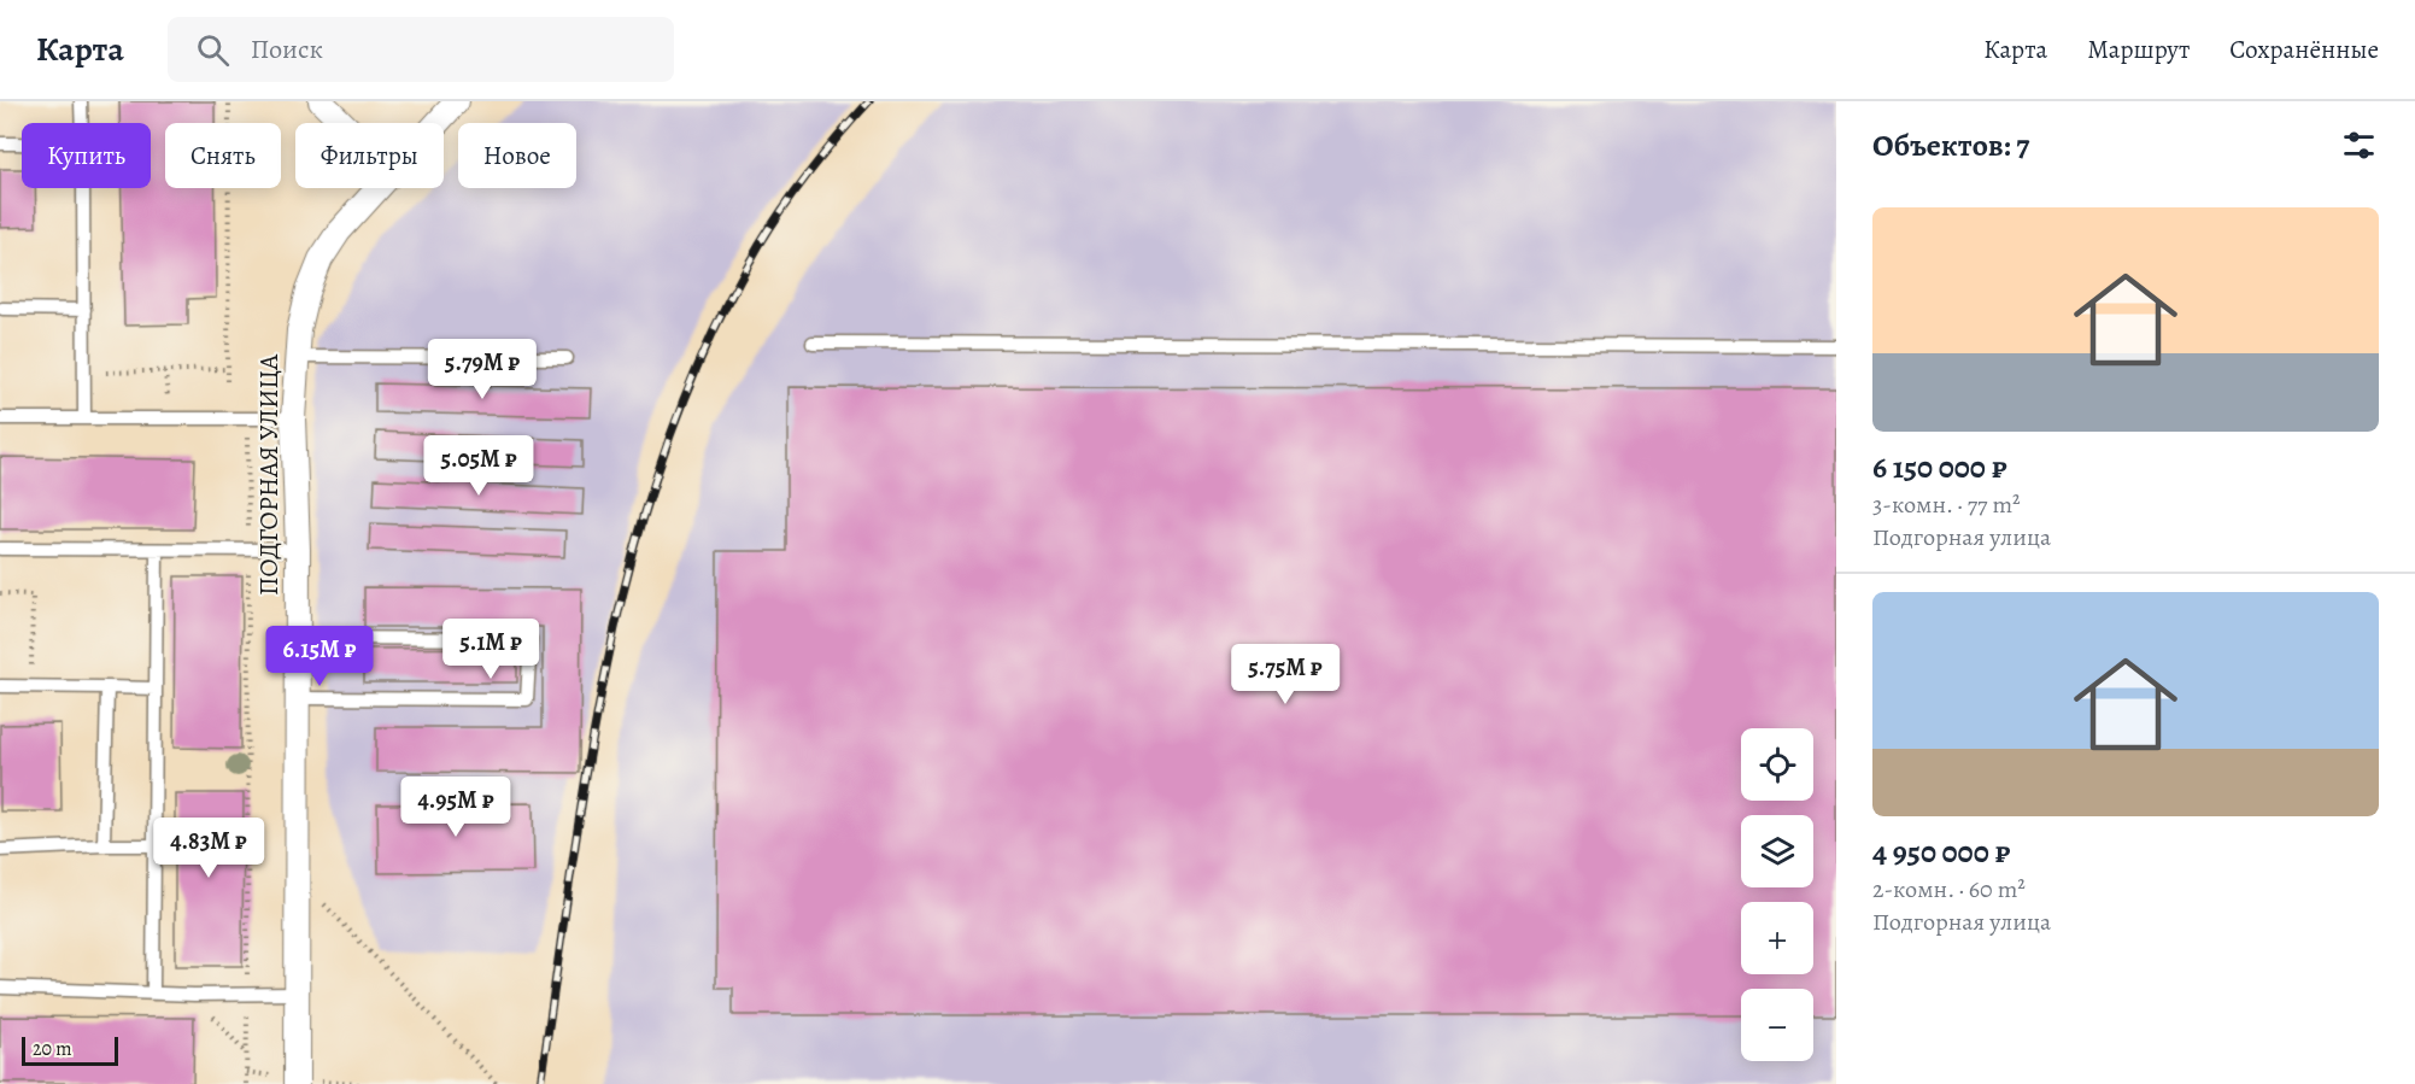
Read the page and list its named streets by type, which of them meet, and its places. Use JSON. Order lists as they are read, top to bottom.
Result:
{
  "streets": {
    "street": ["ПОДГОРНАЯ УЛИЦА"]
  },
  "scale_bar": "20 m",
  "page": {
    "header": "Карта",
    "search": "Поиск",
    "nav": ["Карта", "Маршрут", "Сохранённые"],
    "heading": "Объектов: 7",
    "chip": [
      "Купить",
      "Снять",
      "Фильтры",
      "Новое"
    ],
    "list": [
      {
        "name": "6 150 000 ₽",
        "note": "3-комн. · 77 m² · Подгорная улица"
      },
      {
        "name": "4 950 000 ₽",
        "note": "2-комн. · 60 m² · Подгорная улица"
      }
    ],
    "price": [
      "5.79M ₽",
      "5.05M ₽",
      "5.1M ₽",
      "6.15M ₽",
      "5.75M ₽",
      "4.95M ₽",
      "4.83M ₽"
    ],
    "map_buttons": ["+", "−"],
    "scale": "20 m"
  }
}
